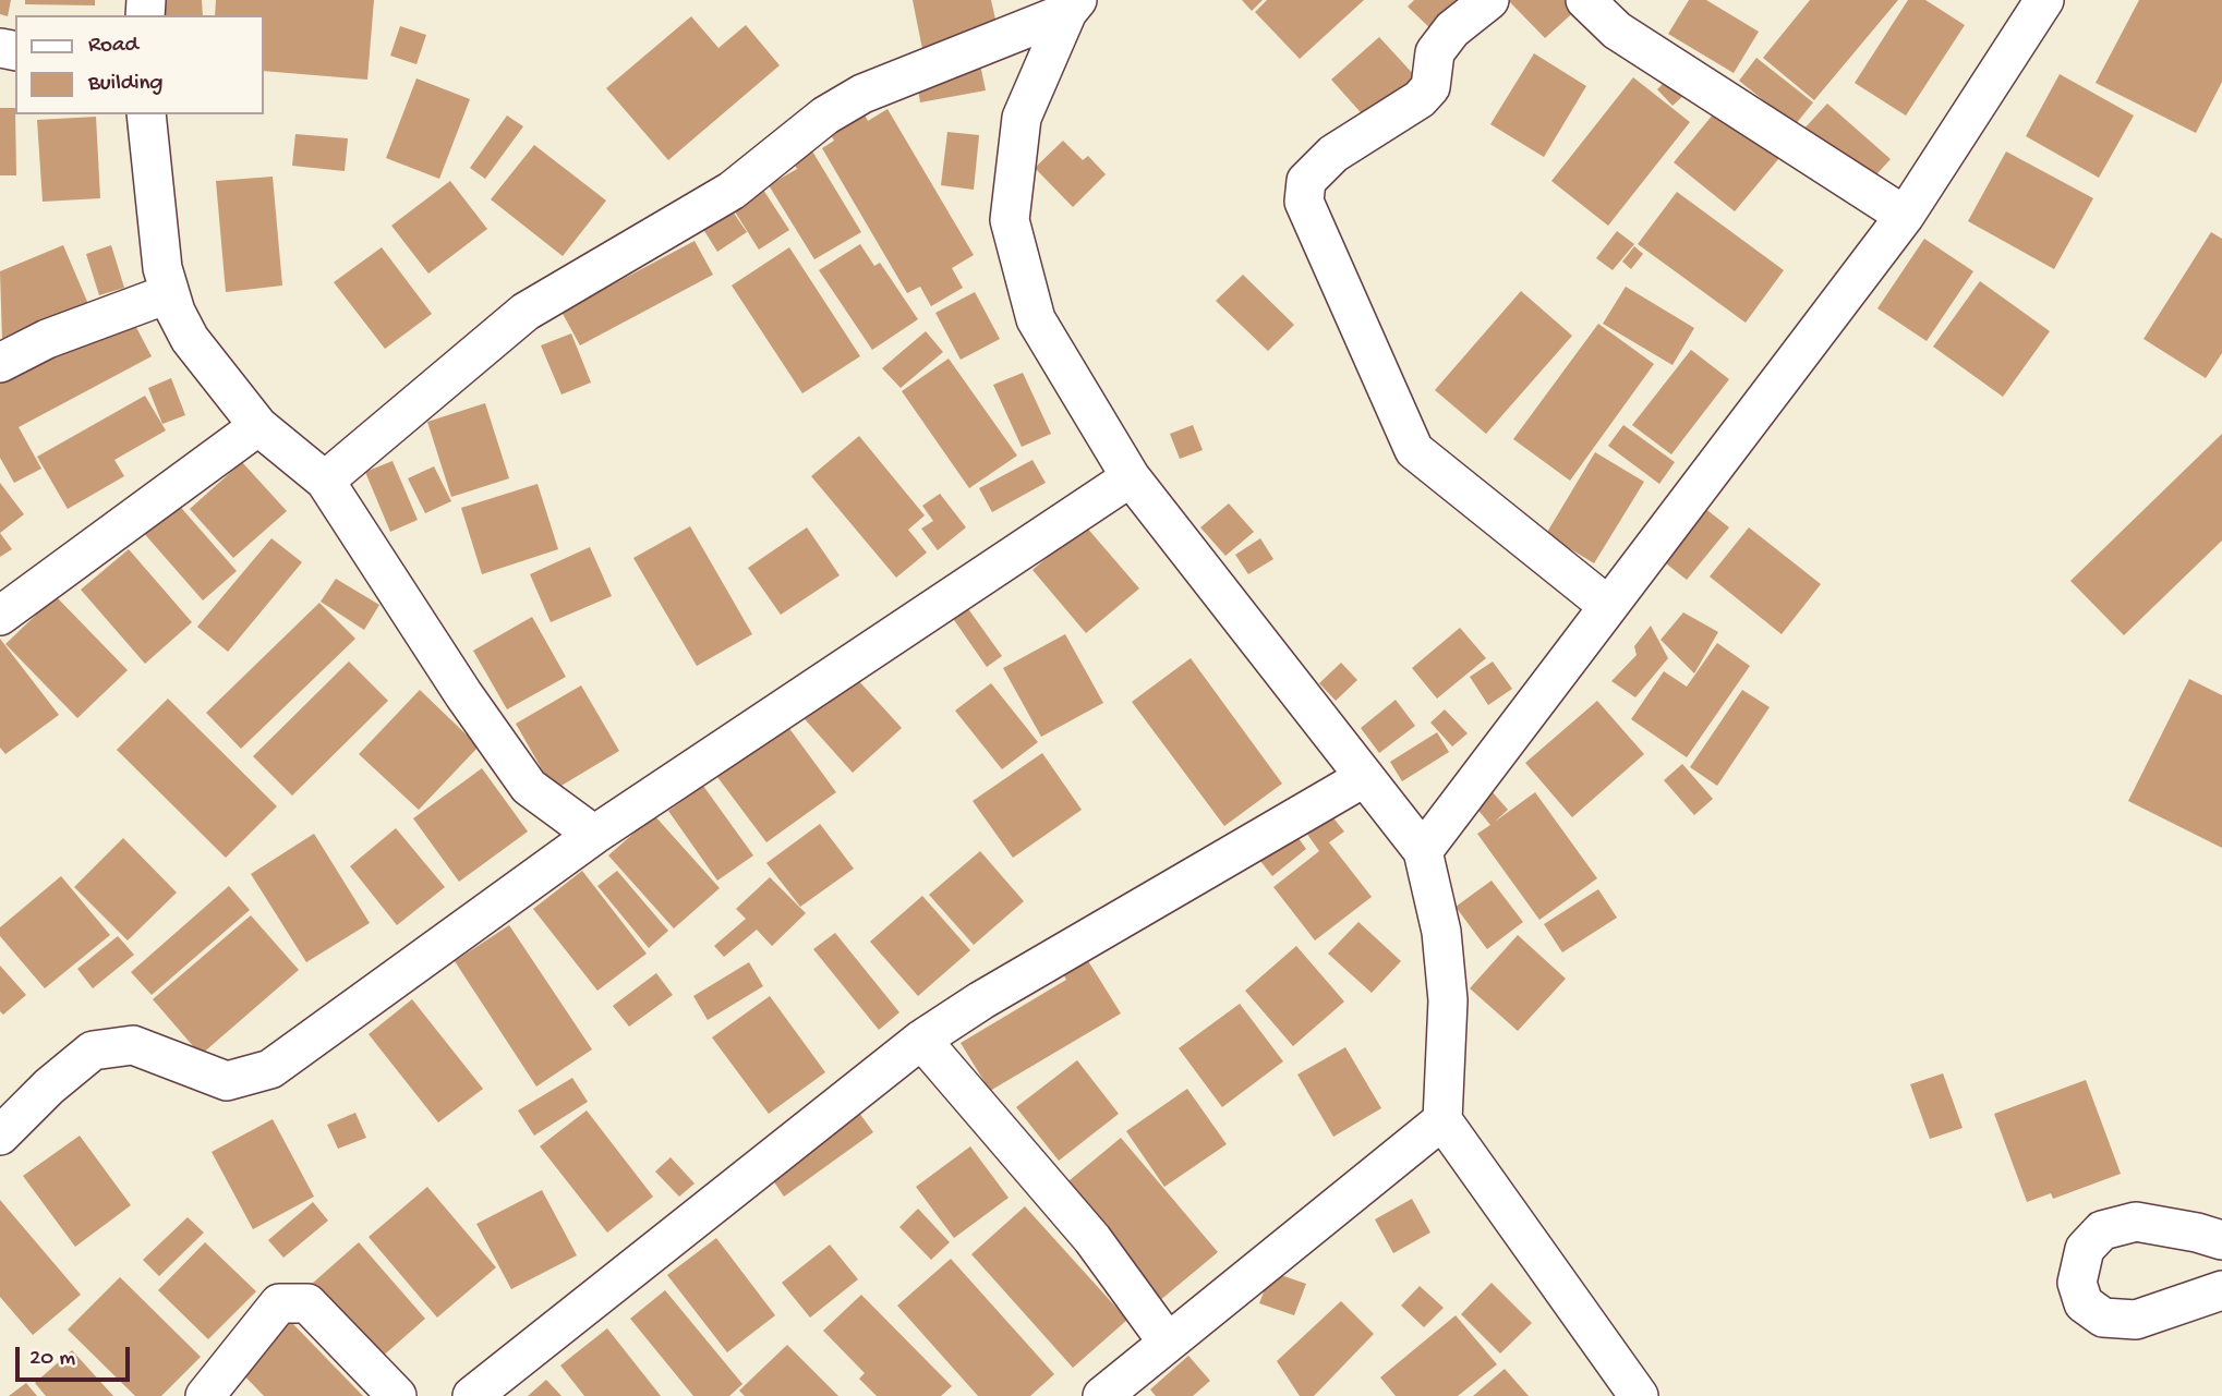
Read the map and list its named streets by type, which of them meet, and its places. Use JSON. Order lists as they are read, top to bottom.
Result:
{
  "legend": ["Road", "Building"],
  "scale_bar": "20 m"
}
